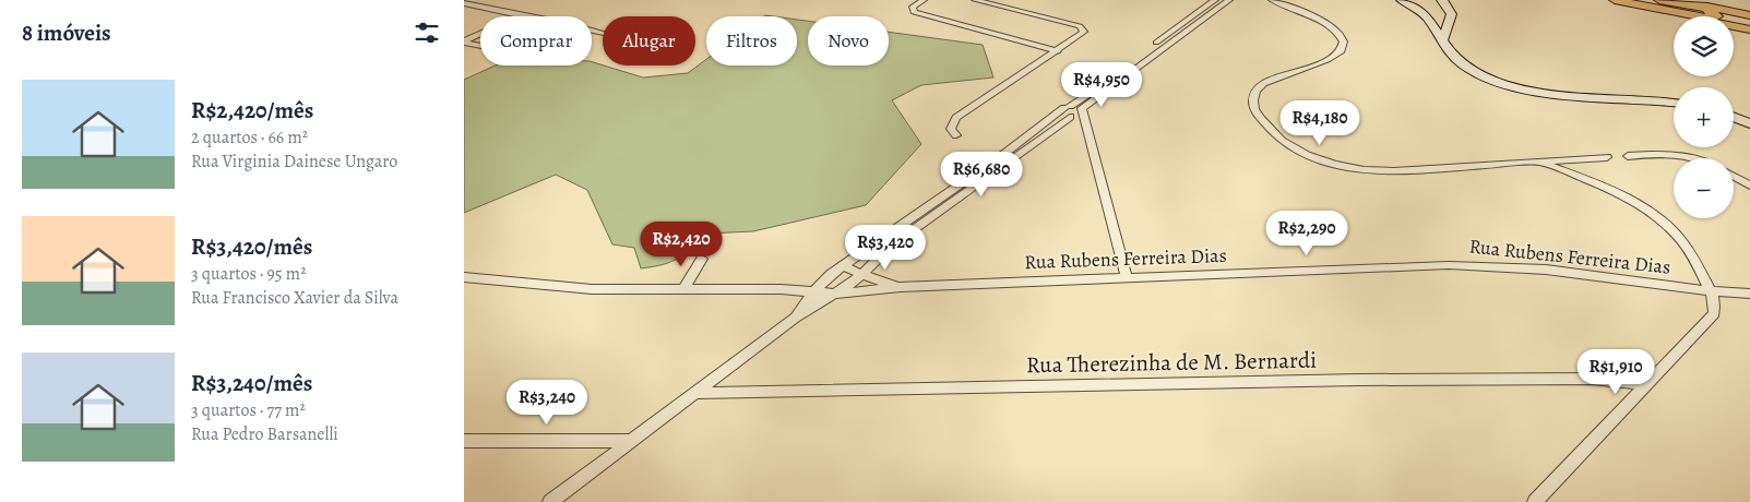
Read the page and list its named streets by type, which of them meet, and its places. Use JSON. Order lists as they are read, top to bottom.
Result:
{
  "streets": {
    "street": ["Rua Rubens Ferreira Dias", "Rua Therezinha de M. Bernardi"]
  },
  "page": {
    "heading": "8 imóveis",
    "map_buttons": ["+", "−"],
    "chip": [
      "Comprar",
      "Alugar",
      "Filtros",
      "Novo"
    ],
    "price": [
      "R$4,950",
      "R$4,180",
      "R$6,680",
      "R$2,290",
      "R$2,420",
      "R$3,420",
      "R$1,910",
      "R$3,240"
    ],
    "list": [
      {
        "name": "R$2,420/mês",
        "note": "2 quartos · 66 m² · Rua Virginia Dainese Ungaro"
      },
      {
        "name": "R$3,420/mês",
        "note": "3 quartos · 95 m² · Rua Francisco Xavier da Silva"
      },
      {
        "name": "R$3,240/mês",
        "note": "3 quartos · 77 m² · Rua Pedro Barsanelli"
      }
    ]
  }
}
